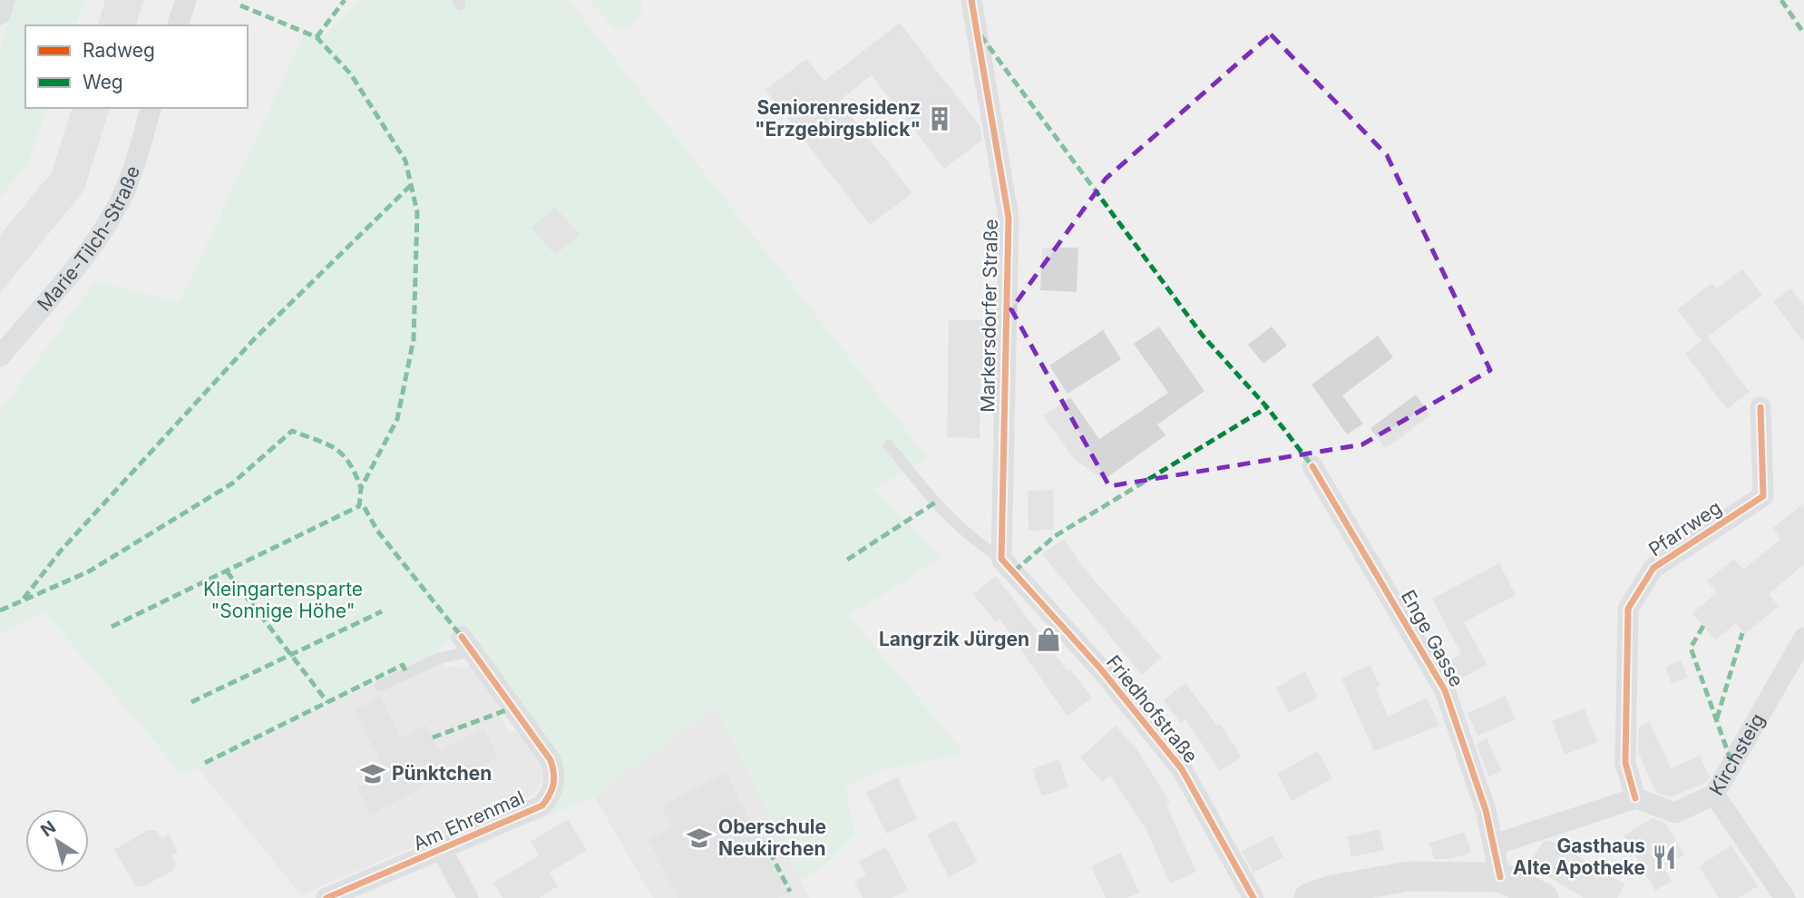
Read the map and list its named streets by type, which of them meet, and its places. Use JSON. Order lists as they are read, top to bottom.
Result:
{
  "streets": {
    "street": [
      "Marie-Tilch-Straße",
      "Markersdorfer Straße",
      "Pfarrweg",
      "Enge Gasse",
      "Friedhofstraße",
      "Kirchsteig",
      "Am Ehrenmal"
    ]
  },
  "crossings": [
    ["Markersdorfer Straße", "Friedhofstraße"]
  ],
  "parks": ["Kleingartensparte \"Sonnige Höhe\""],
  "places": {
    "building": ["Seniorenresidenz \"Erzgebirgsblick\""],
    "shop": ["Langrzik Jürgen"],
    "school or university": ["Pünktchen", "Oberschule Neukirchen"],
    "restaurant": ["Gasthaus Alte Apotheke"]
  },
  "legend": ["Radweg", "Weg"],
  "north": "top left"
}
